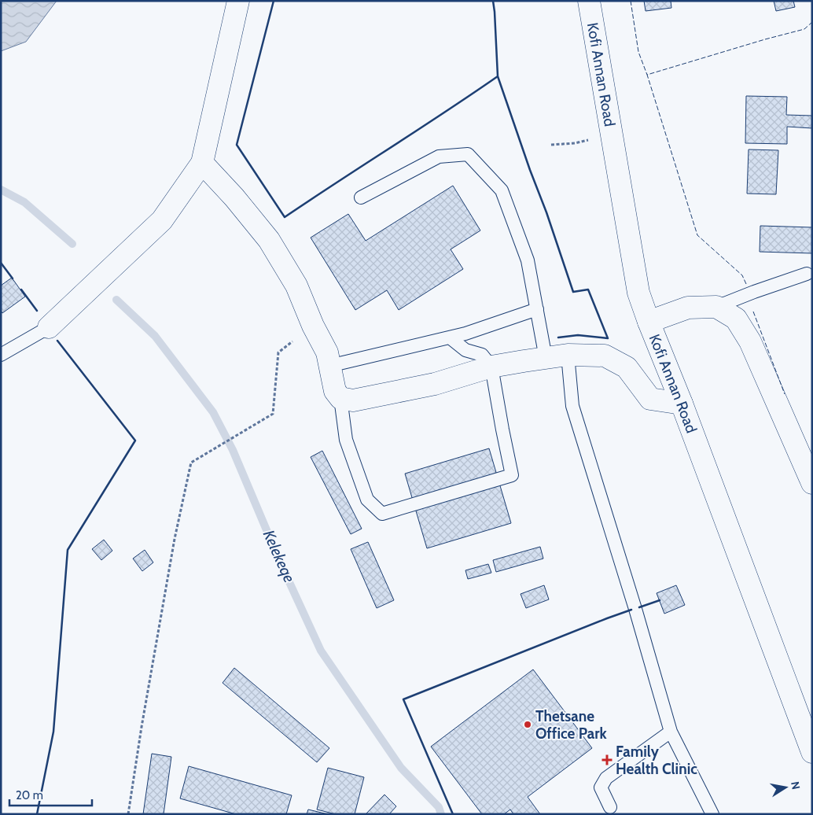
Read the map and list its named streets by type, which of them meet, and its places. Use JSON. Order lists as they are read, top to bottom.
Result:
{
  "streets": {
    "street": ["Kofi Annan Road"]
  },
  "water": ["Kelekeqe"],
  "places": {
    "other": ["Thetsane Office Park"],
    "health": ["Family Health Clinic"]
  },
  "scale_bar": "20 m",
  "north": "right"
}
